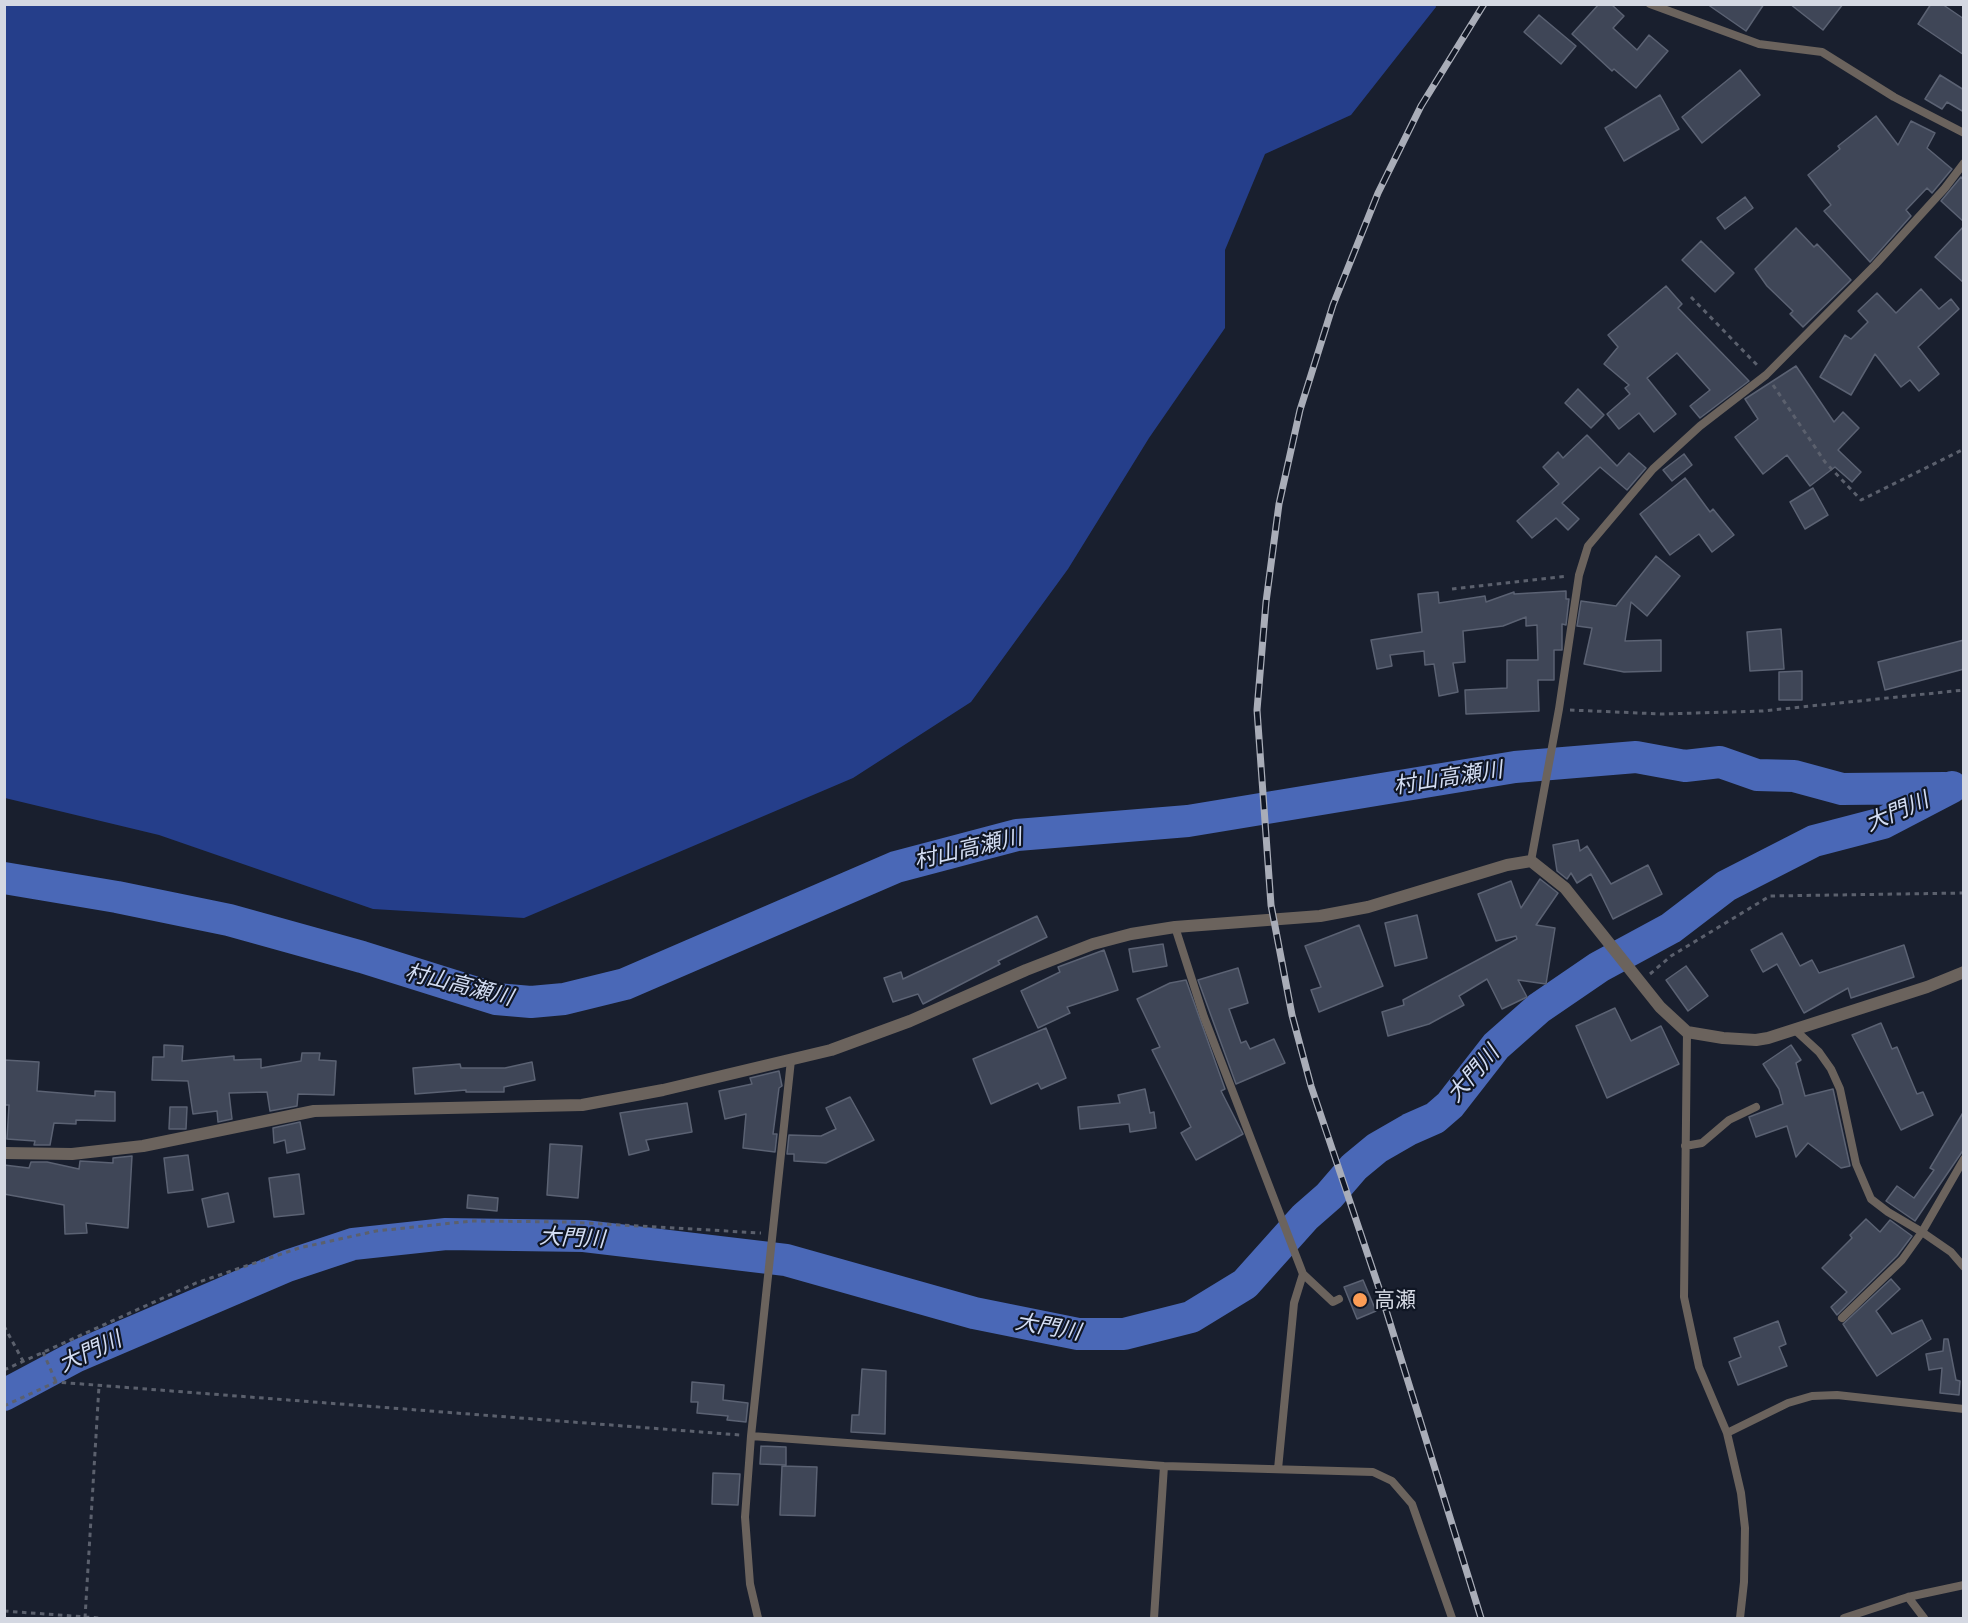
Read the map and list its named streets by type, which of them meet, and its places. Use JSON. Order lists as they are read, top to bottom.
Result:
{
  "water": ["村山高瀬川", "大門川"],
  "places": ["高瀬"]
}
